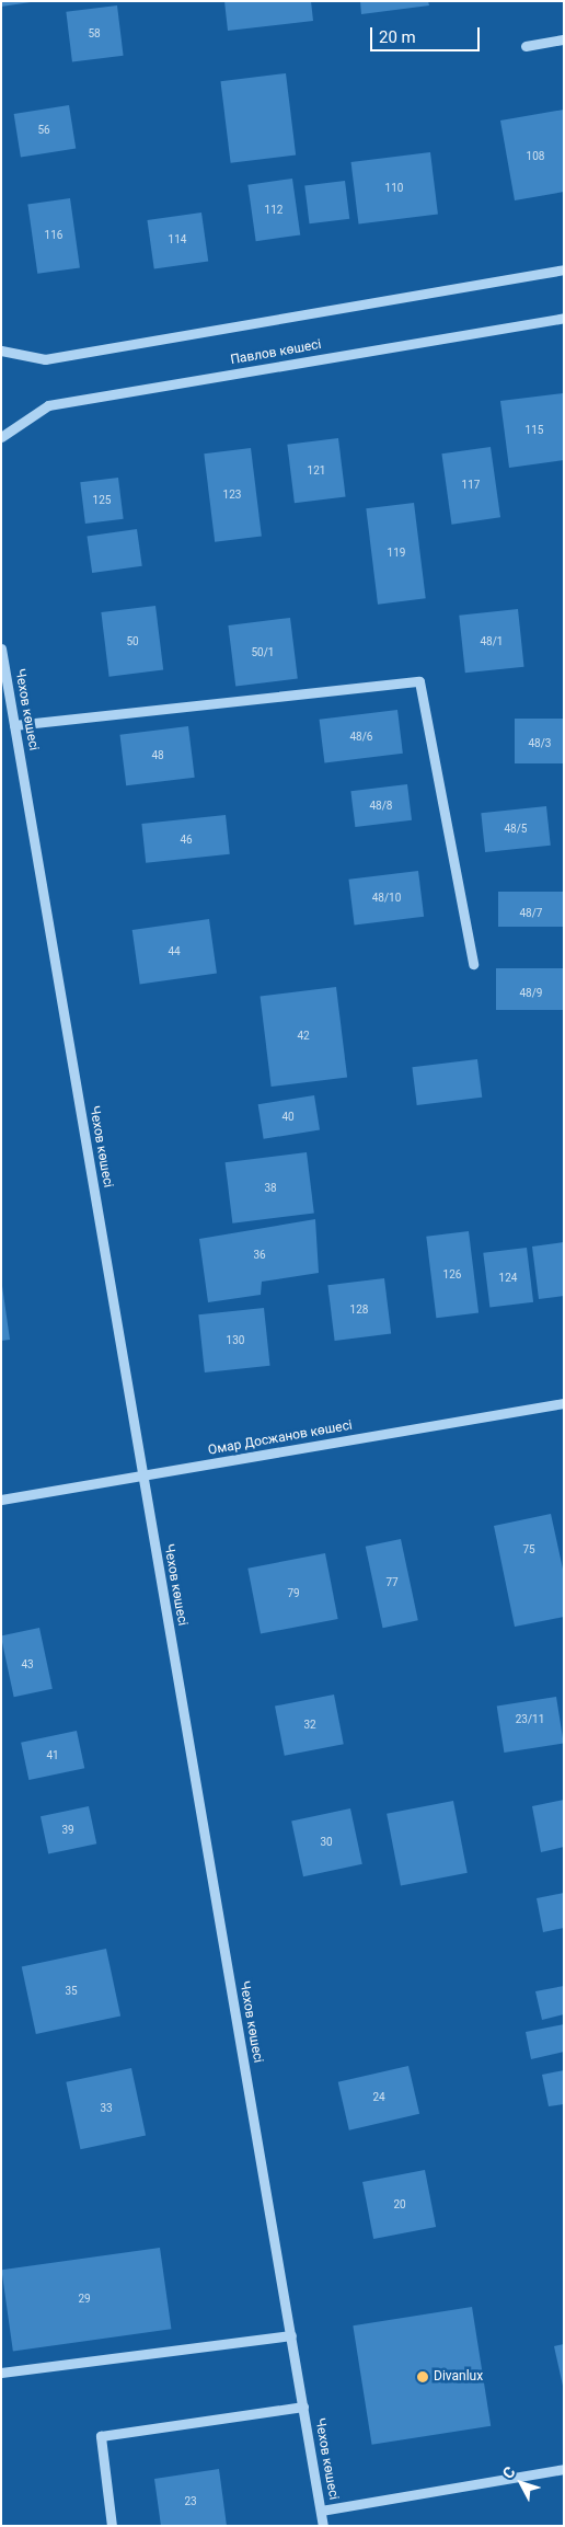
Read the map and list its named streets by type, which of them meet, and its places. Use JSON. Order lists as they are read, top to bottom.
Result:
{
  "streets": {
    "street": ["Павлов көшесі", "Чехов көшесі", "Омар Досжанов көшесі"]
  },
  "crossings": [
    ["Чехов көшесі", "Омар Досжанов көшесі"]
  ],
  "places": ["Divanlux"],
  "house_numbers": [
    "58",
    "56",
    "108",
    "110",
    "112",
    "116",
    "114",
    "115",
    "121",
    "117",
    "123",
    "125",
    "119",
    "50",
    "48/1",
    "50/1",
    "48/6",
    "48/3",
    "48",
    "48/8",
    "48/5",
    "46",
    "48/10",
    "48/7",
    "44",
    "48/9",
    "42",
    "40",
    "38",
    "36",
    "126",
    "124",
    "128",
    "130",
    "75",
    "77",
    "79",
    "43",
    "23/11",
    "32",
    "41",
    "39",
    "30",
    "35",
    "24",
    "33",
    "20",
    "29",
    "23"
  ],
  "scale_bar": "20 m",
  "north": "top left"
}
